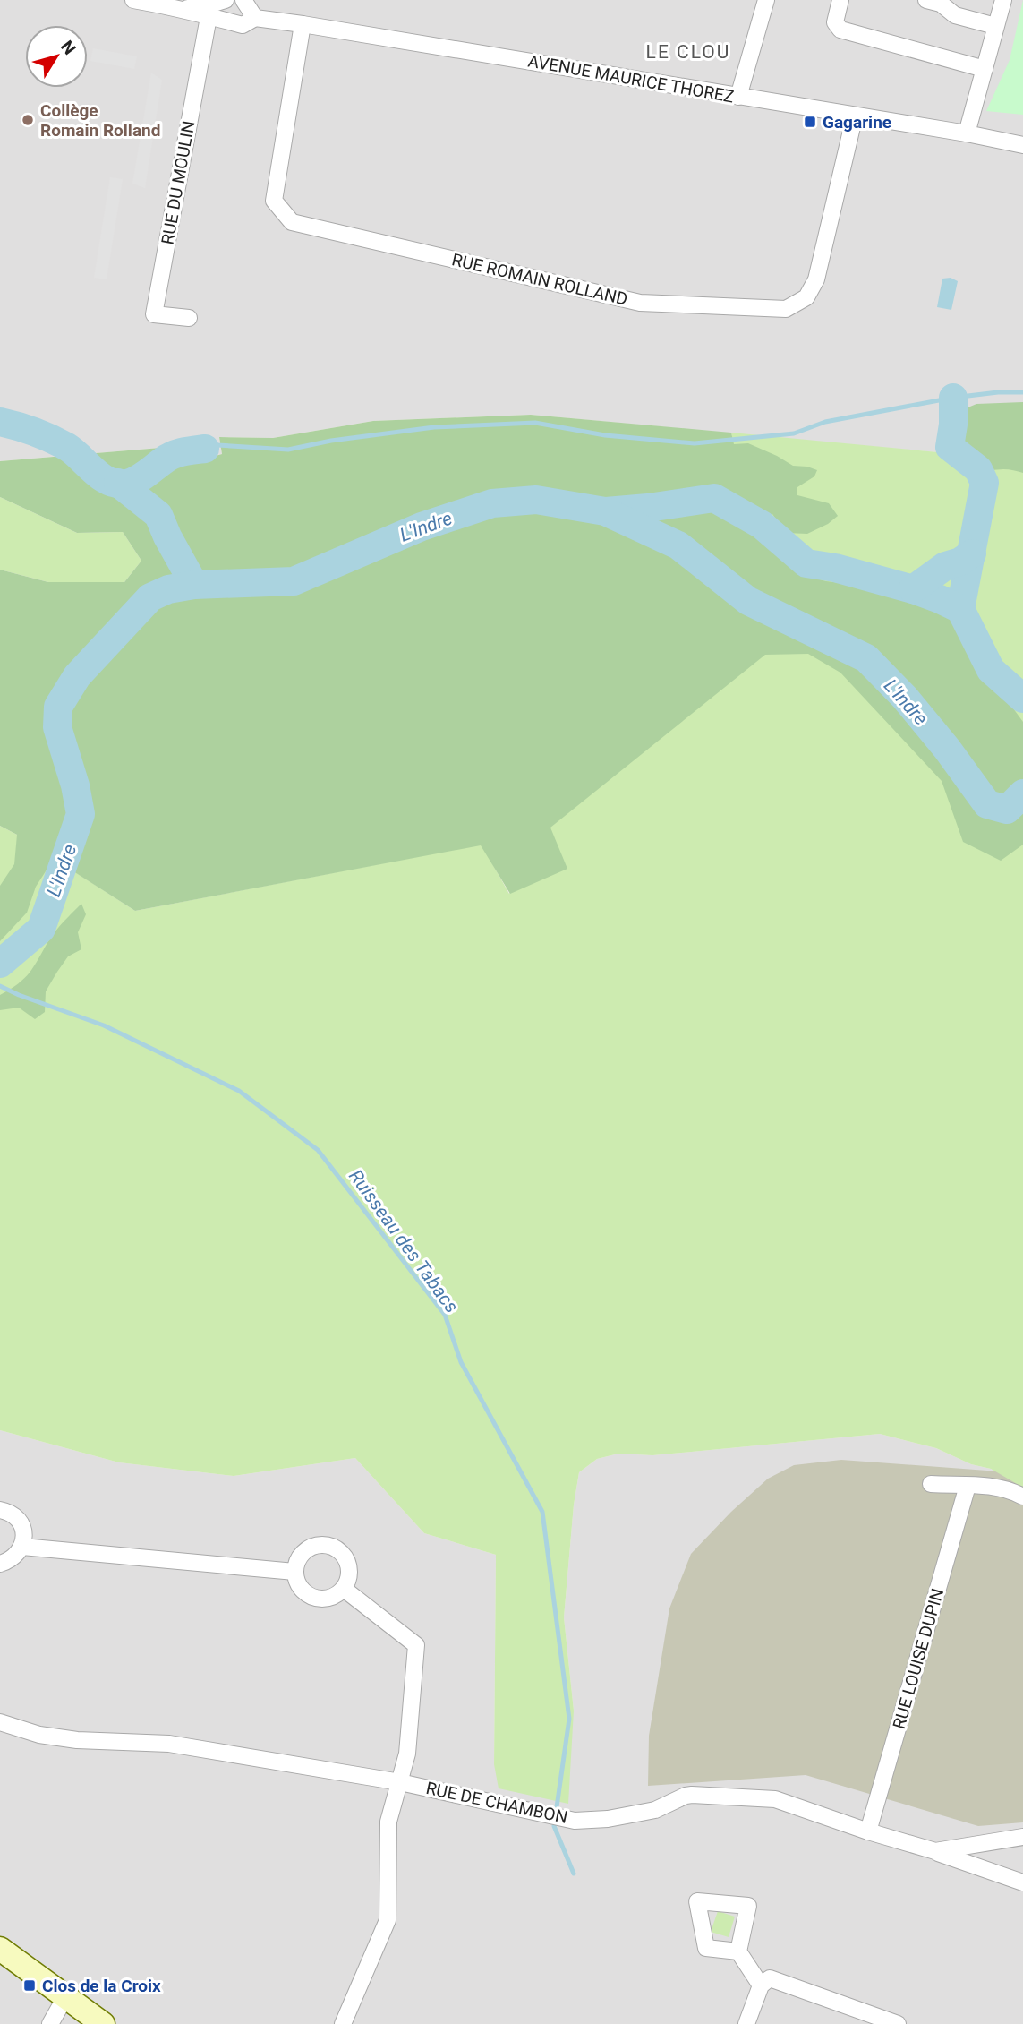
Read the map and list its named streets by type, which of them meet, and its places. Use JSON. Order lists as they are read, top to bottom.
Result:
{
  "streets": {
    "street": [
      "AVENUE MAURICE THOREZ",
      "RUE DU MOULIN",
      "RUE ROMAIN ROLLAND",
      "RUE LOUISE DUPIN",
      "RUE DE CHAMBON"
    ]
  },
  "crossings": [
    ["AVENUE MAURICE THOREZ", "RUE DU MOULIN"],
    ["AVENUE MAURICE THOREZ", "RUE ROMAIN ROLLAND"],
    ["RUE LOUISE DUPIN", "RUE DE CHAMBON"]
  ],
  "districts": ["LE CLOU"],
  "water": ["L'Indre", "Ruisseau des Tabacs"],
  "places": {
    "other": ["Collège Romain Rolland"],
    "transit": ["Gagarine", "Clos de la Croix"]
  },
  "north": "top right"
}
